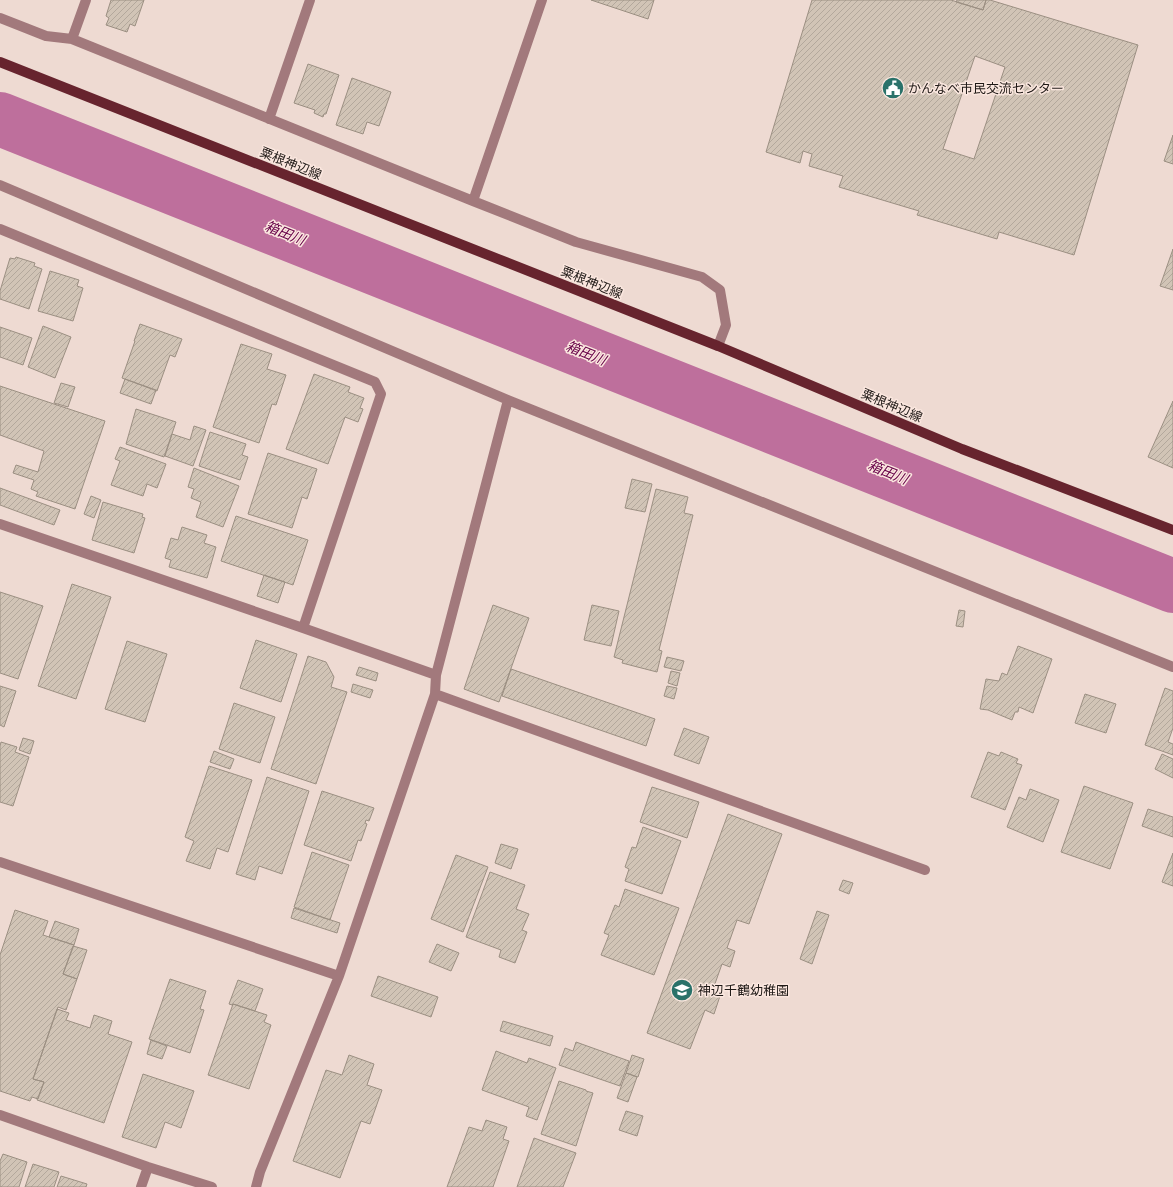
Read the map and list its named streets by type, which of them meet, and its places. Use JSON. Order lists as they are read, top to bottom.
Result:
{
  "streets": {
    "main road": ["粟根神辺線"]
  },
  "water": ["箱田川"],
  "places": {
    "public building": ["かんなべ市民交流センター"],
    "school or university": ["神辺千鶴幼稚園"]
  }
}
